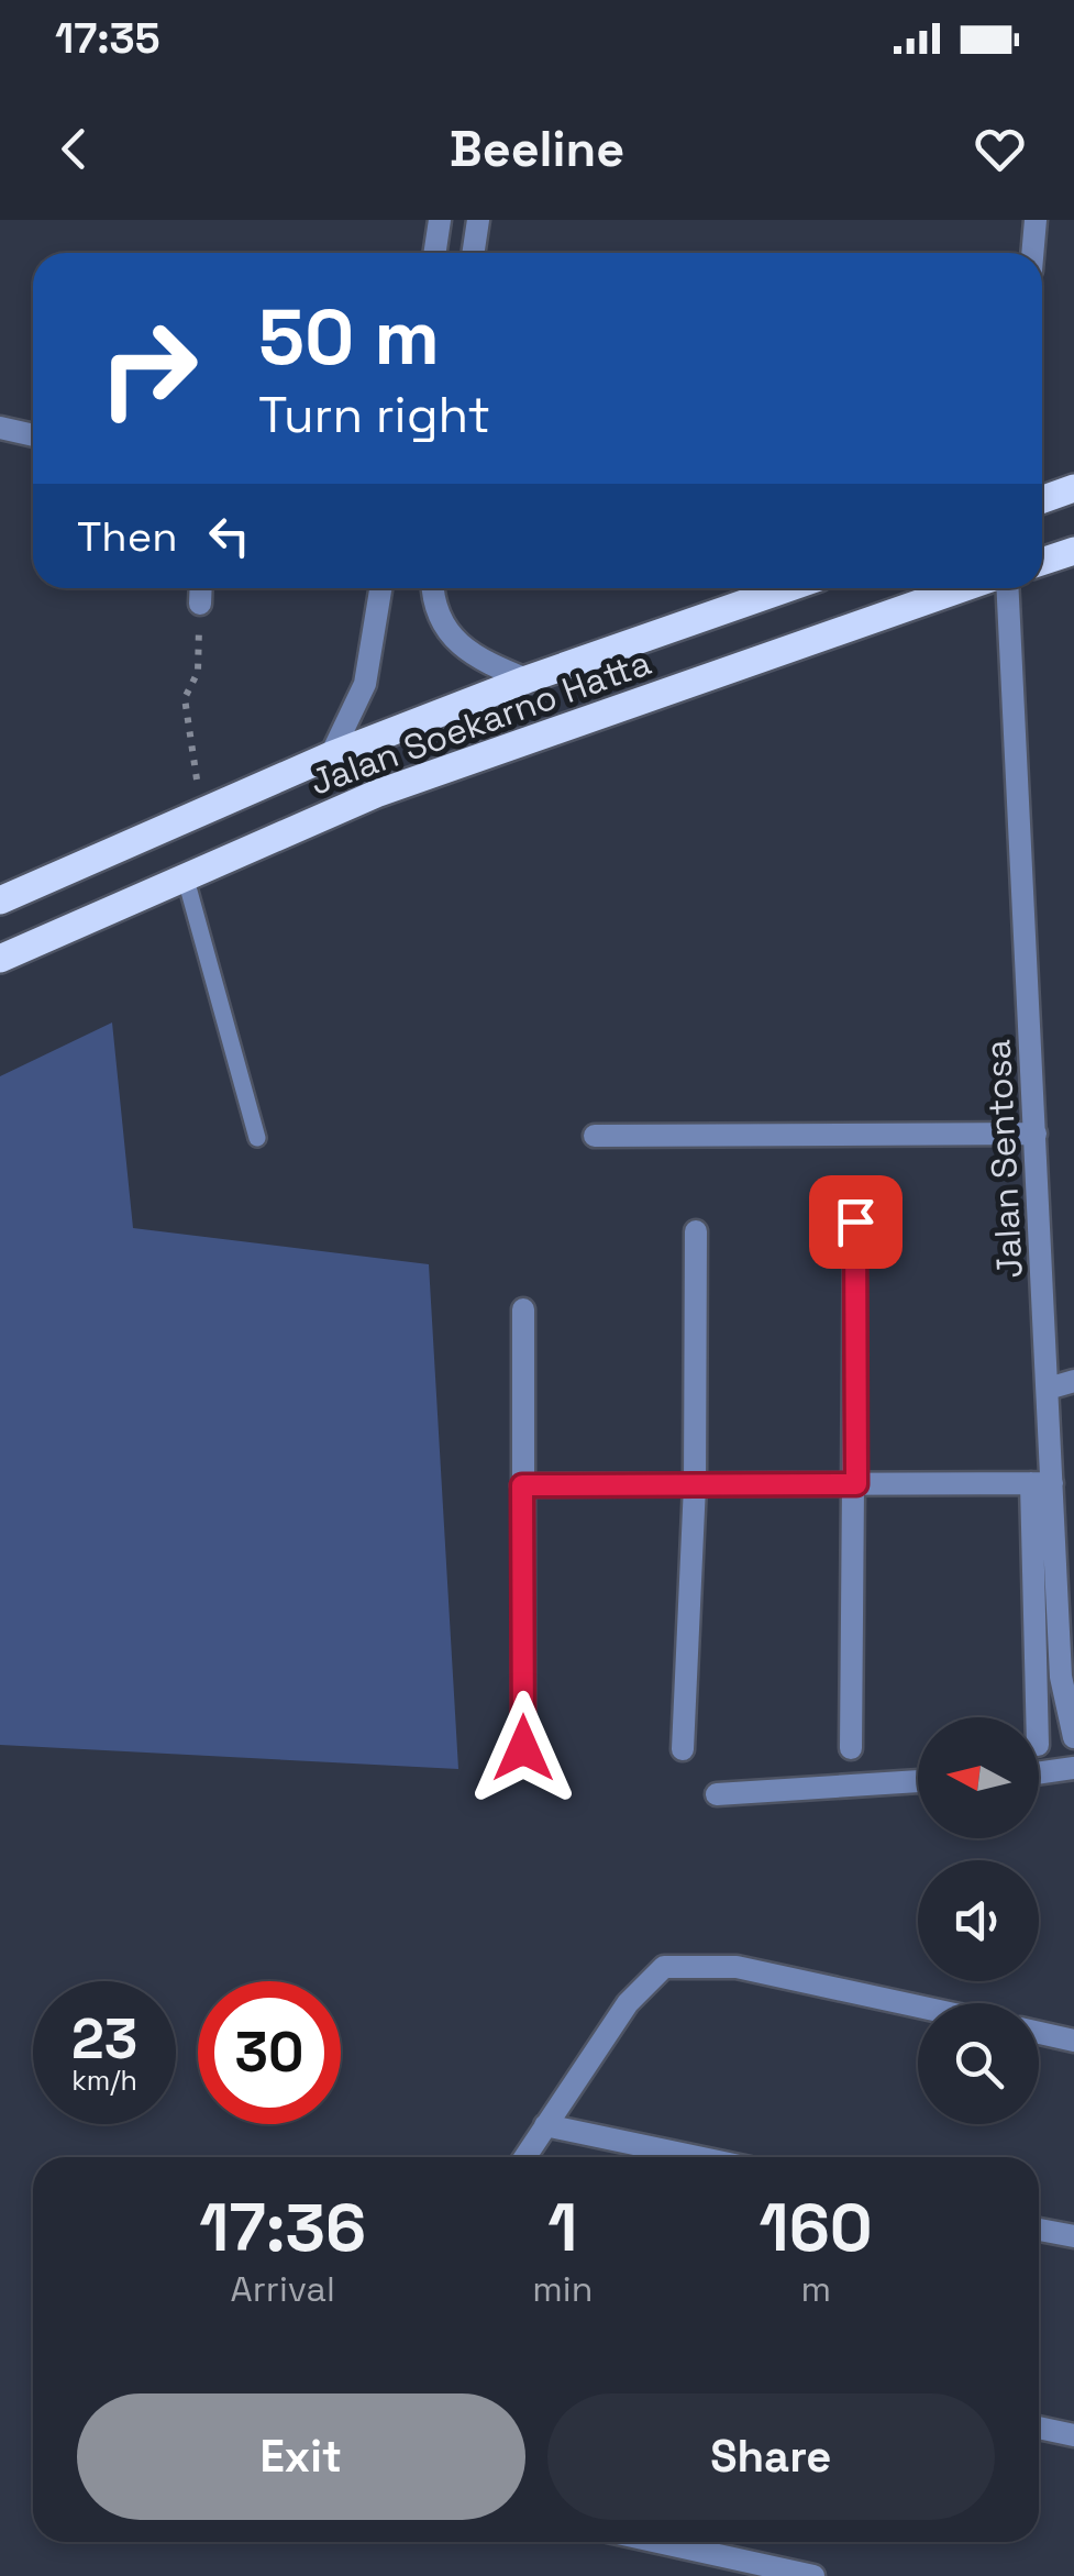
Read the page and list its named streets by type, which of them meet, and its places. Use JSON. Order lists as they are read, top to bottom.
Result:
{
  "streets": {
    "main road": ["Jalan Soekarno Hatta"],
    "street": ["Jalan Sentosa"]
  },
  "north": "left",
  "page": {
    "status": "17:35",
    "header": "Beeline",
    "turn": ["50 m", "Turn right"],
    "then": "Then",
    "speed": "23 km/h",
    "limit": "30",
    "eta": [
      "17:36",
      "Arrival",
      "1",
      "min",
      "160",
      "m"
    ],
    "buttons": ["Exit", "Share"]
  }
}
